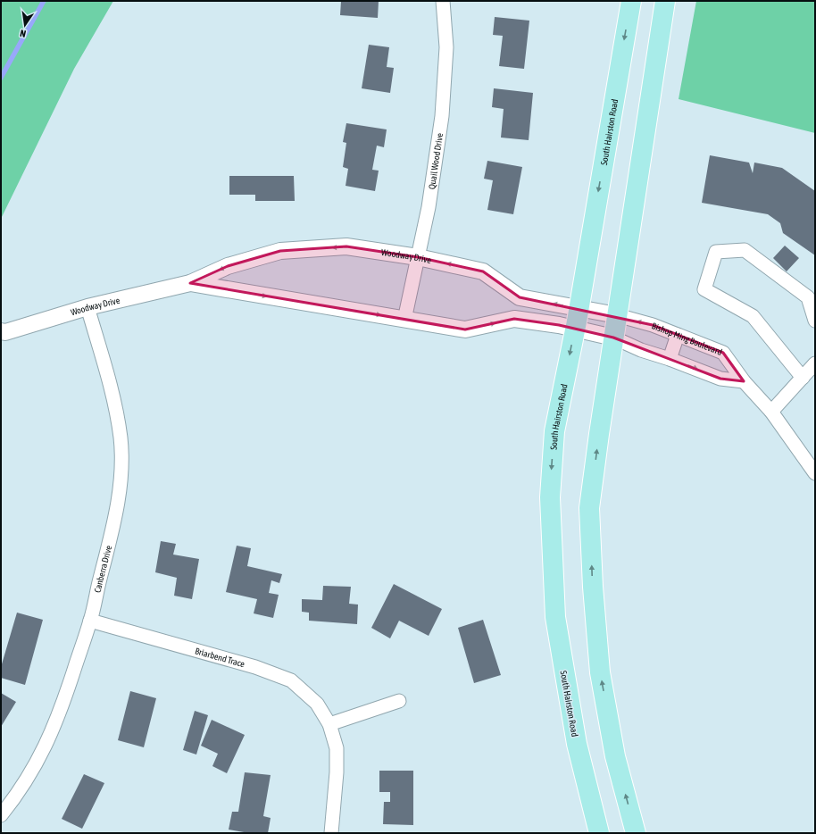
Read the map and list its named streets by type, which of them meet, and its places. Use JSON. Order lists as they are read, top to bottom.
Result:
{
  "streets": {
    "main road": ["South Hairston Road"],
    "street": [
      "Quail Wood Drive",
      "Woodway Drive",
      "Bishop Ming Boulevard",
      "Canberra Drive",
      "Briarbend Trace"
    ]
  },
  "crossings": [
    ["South Hairston Road", "Woodway Drive"],
    ["Quail Wood Drive", "Woodway Drive"],
    ["Woodway Drive", "Bishop Ming Boulevard"],
    ["Woodway Drive", "Canberra Drive"],
    ["Canberra Drive", "Briarbend Trace"]
  ],
  "north": "bottom"
}
